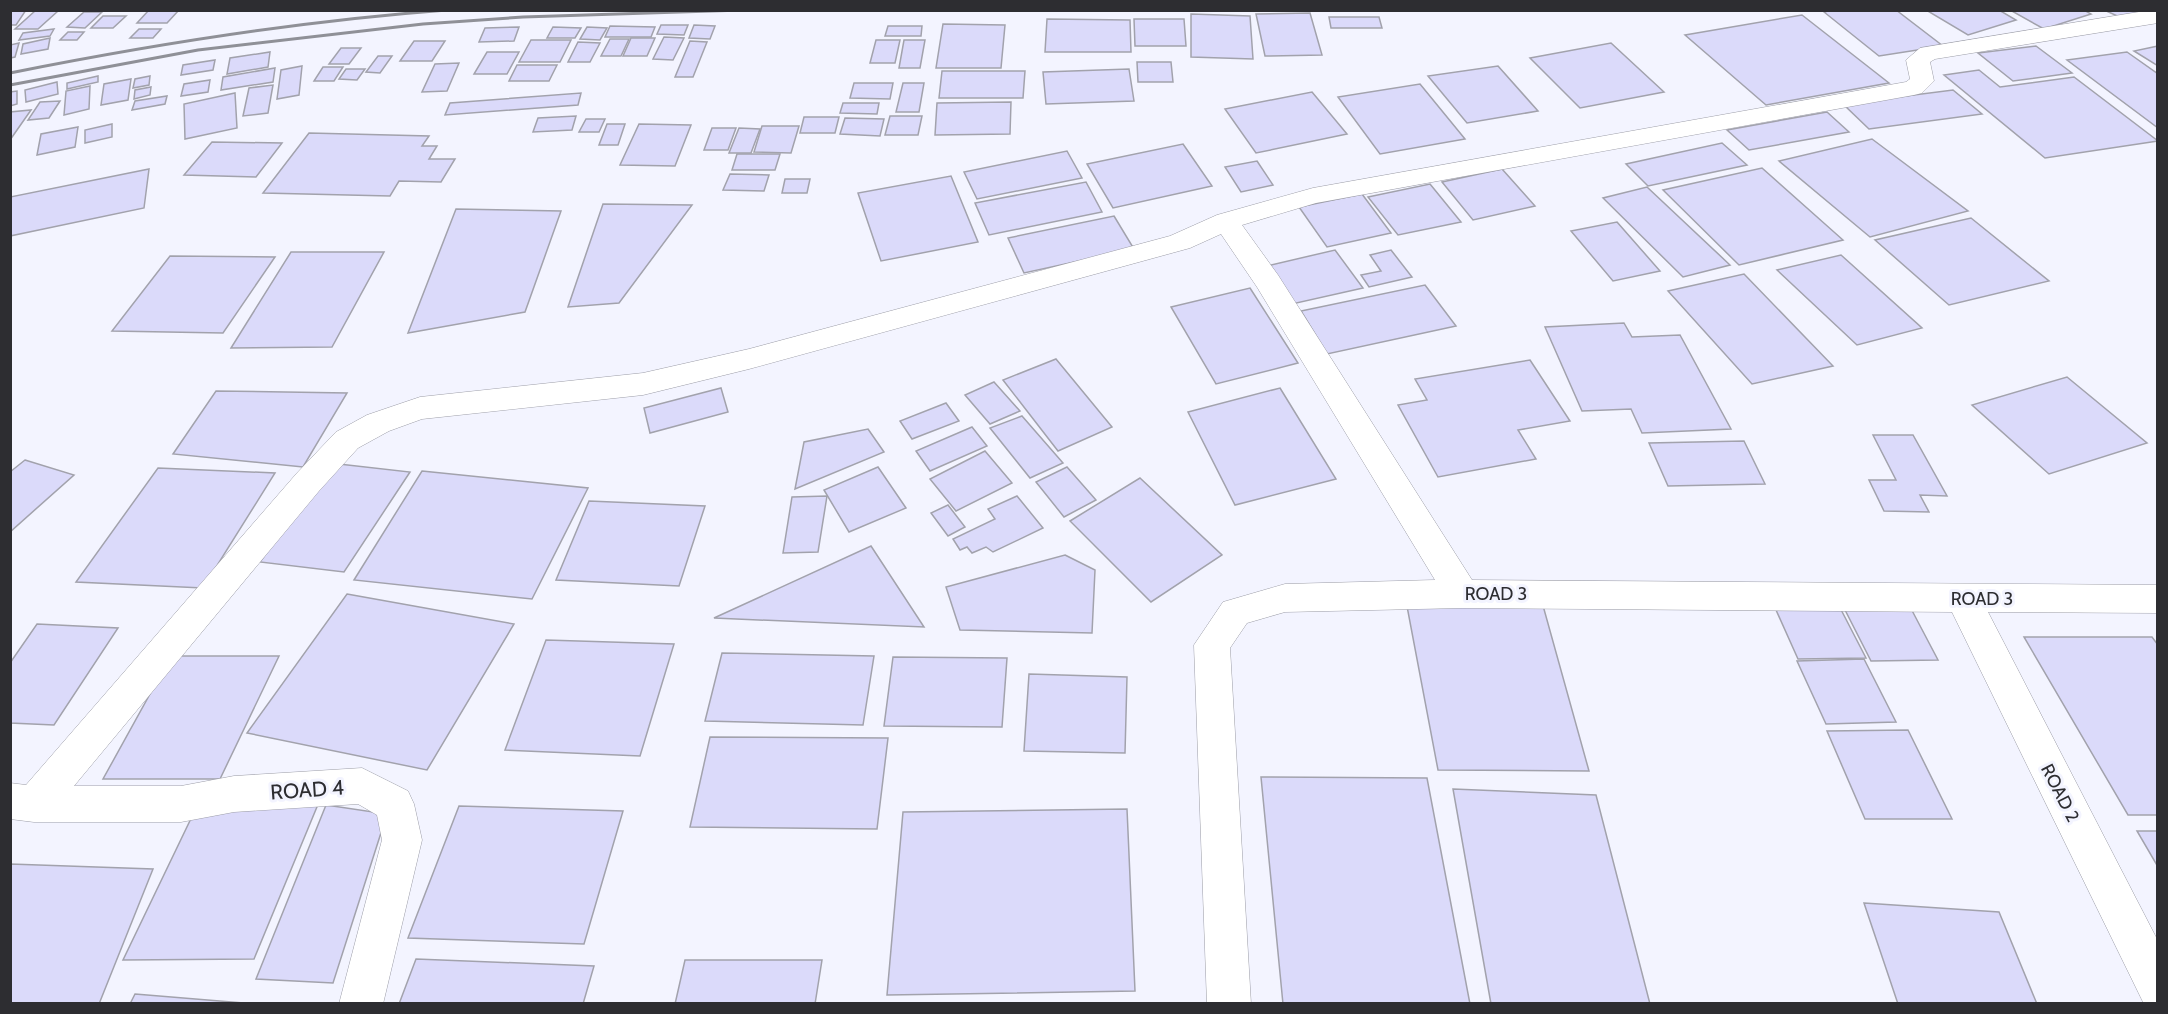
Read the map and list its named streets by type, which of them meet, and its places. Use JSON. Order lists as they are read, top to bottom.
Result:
{
  "streets": {
    "street": ["ROAD 3", "ROAD 4", "ROAD 2"]
  },
  "crossings": [
    ["ROAD 3", "ROAD 2"]
  ]
}
